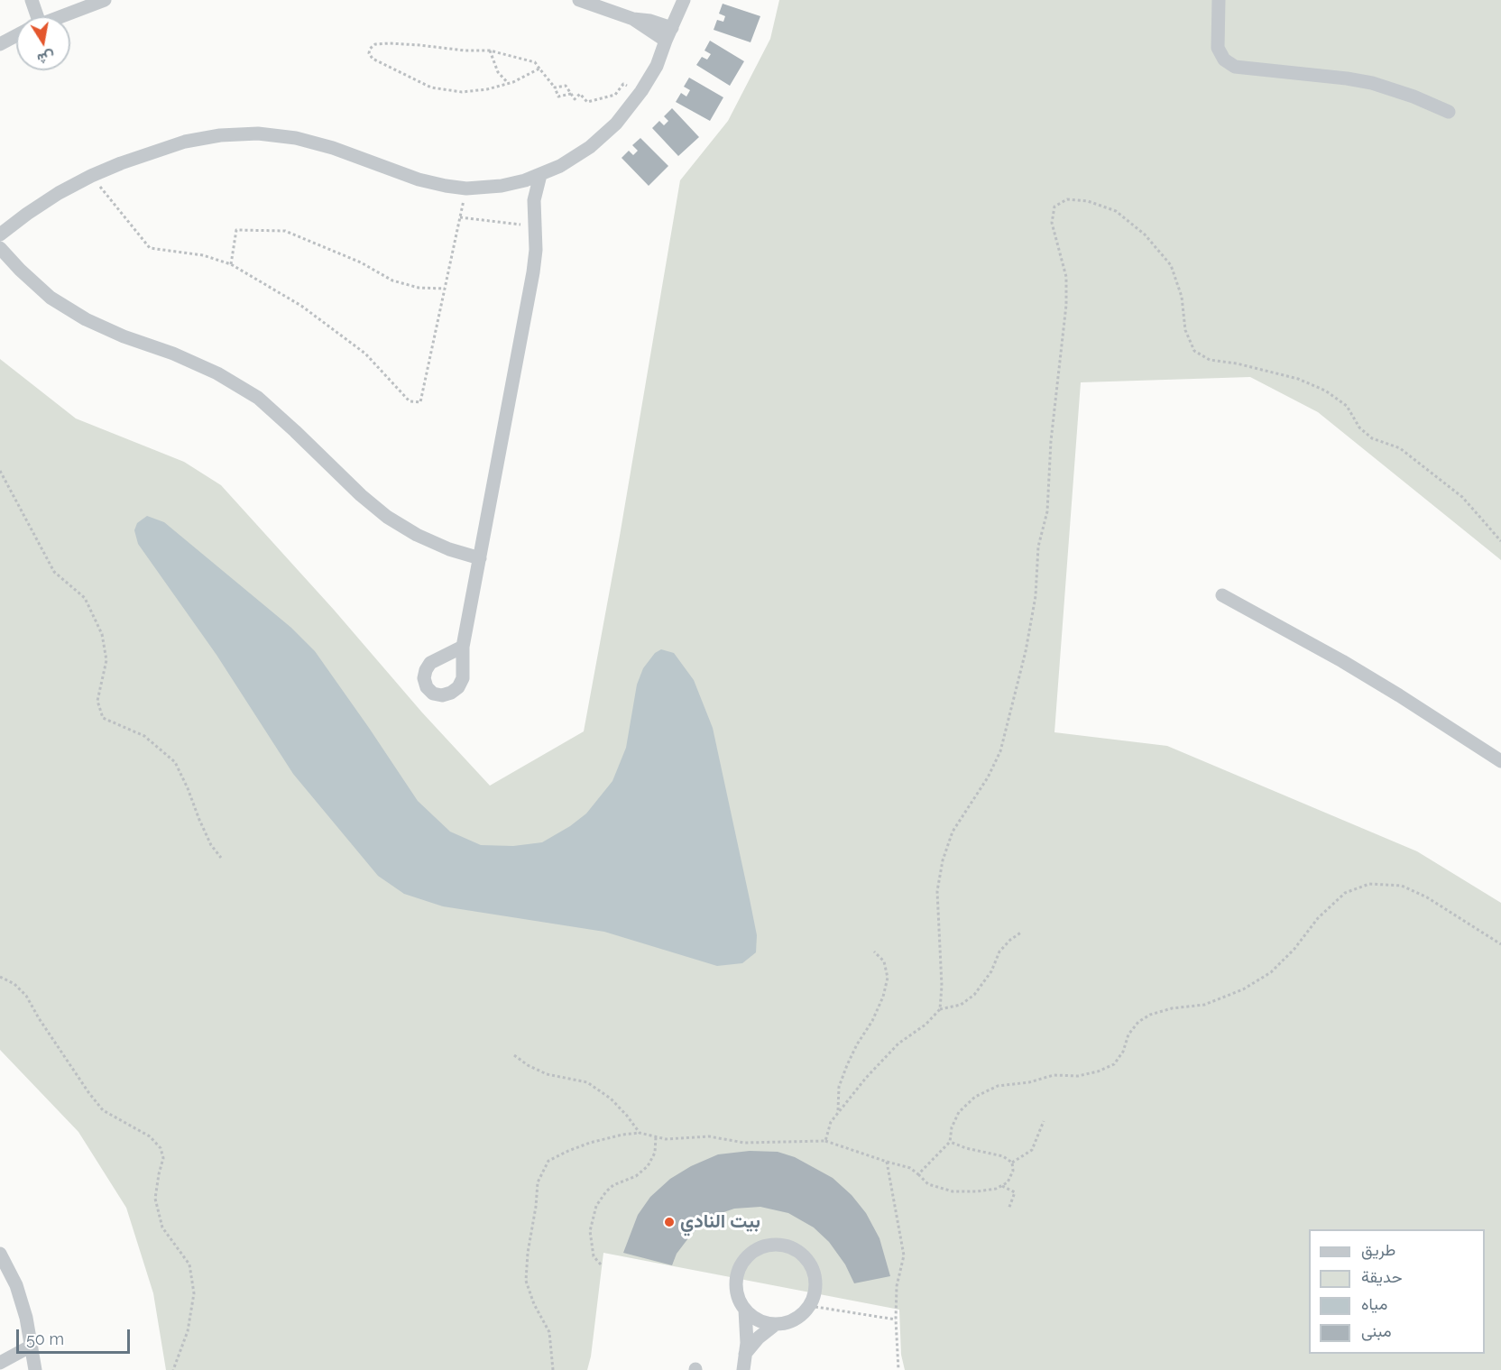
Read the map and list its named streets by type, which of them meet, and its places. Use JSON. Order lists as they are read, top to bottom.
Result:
{
  "places": ["بيت النادي"],
  "legend": [
    "طريق",
    "حديقة",
    "مياه",
    "مبنى"
  ],
  "scale_bar": "50 m",
  "north": "bottom"
}
